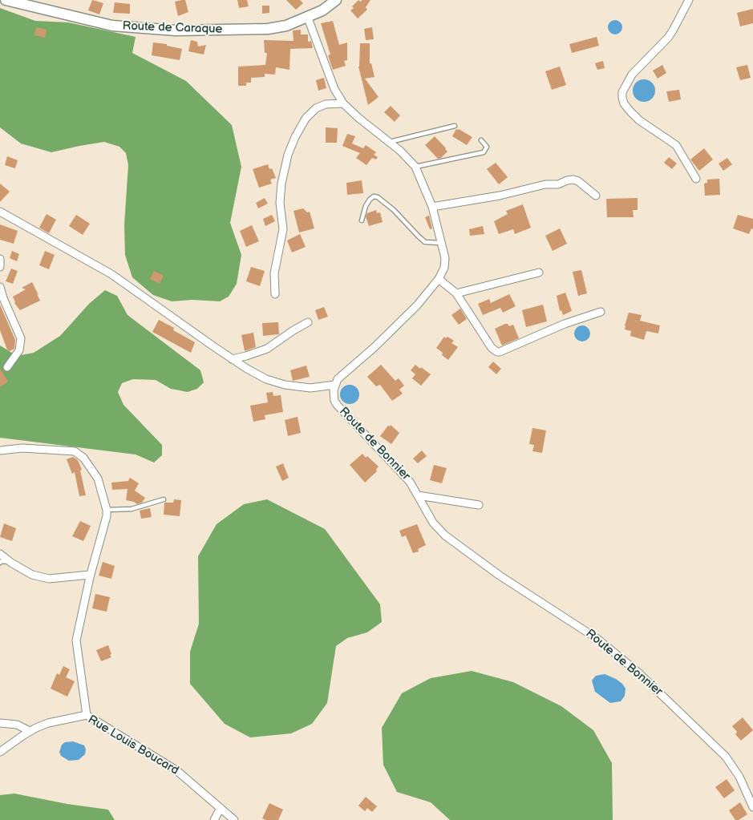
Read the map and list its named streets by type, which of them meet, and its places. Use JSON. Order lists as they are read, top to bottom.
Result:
{
  "streets": {
    "street": ["Route de Caraque", "Route de Bonnier", "Rue Louis Boucard"]
  }
}
